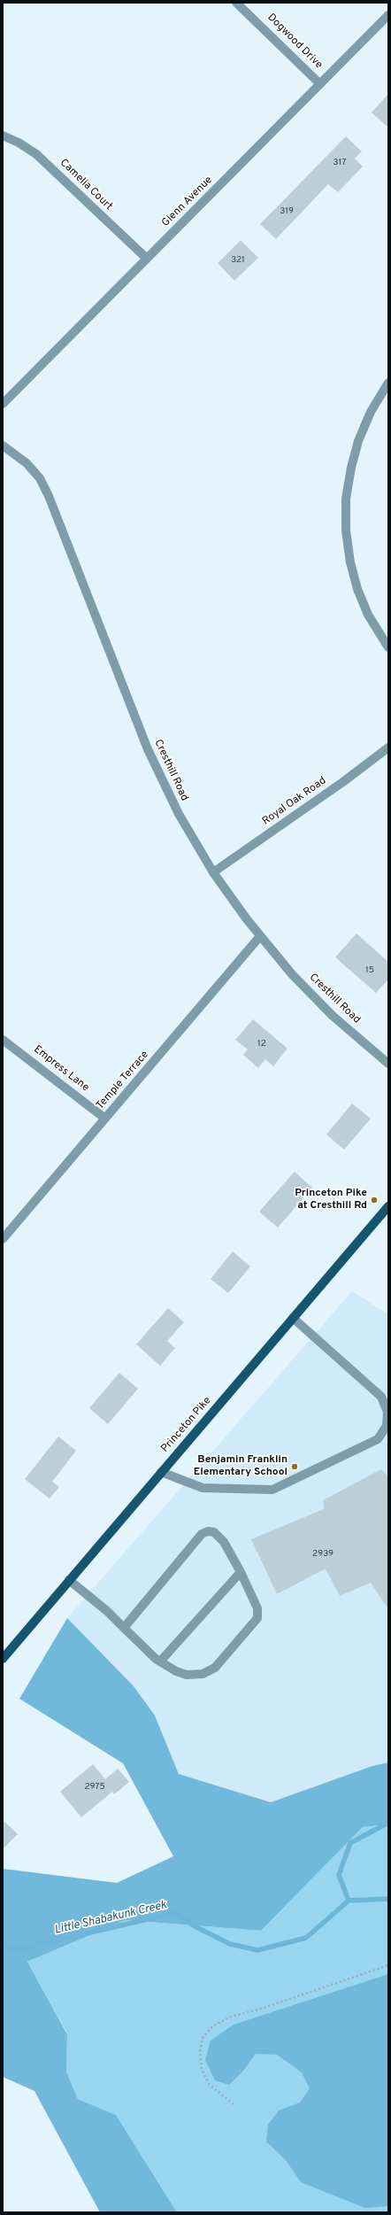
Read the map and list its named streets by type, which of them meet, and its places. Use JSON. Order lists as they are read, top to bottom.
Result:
{
  "streets": {
    "main road": ["Princeton Pike"],
    "street": [
      "Dogwood Drive",
      "Camelia Court",
      "Glenn Avenue",
      "Cresthill Road",
      "Royal Oak Road",
      "Empress Lane",
      "Temple Terrace"
    ]
  },
  "crossings": [
    ["Dogwood Drive", "Glenn Avenue"],
    ["Camelia Court", "Glenn Avenue"],
    ["Cresthill Road", "Royal Oak Road"],
    ["Cresthill Road", "Temple Terrace"],
    ["Empress Lane", "Temple Terrace"]
  ],
  "water": ["Little Shabakunk Creek"],
  "places": ["Princeton Pike at Cresthill Rd", "Benjamin Franklin Elementary School"],
  "house_numbers": [
    "317",
    "319",
    "321",
    "15",
    "12",
    "2939",
    "2975"
  ]
}
